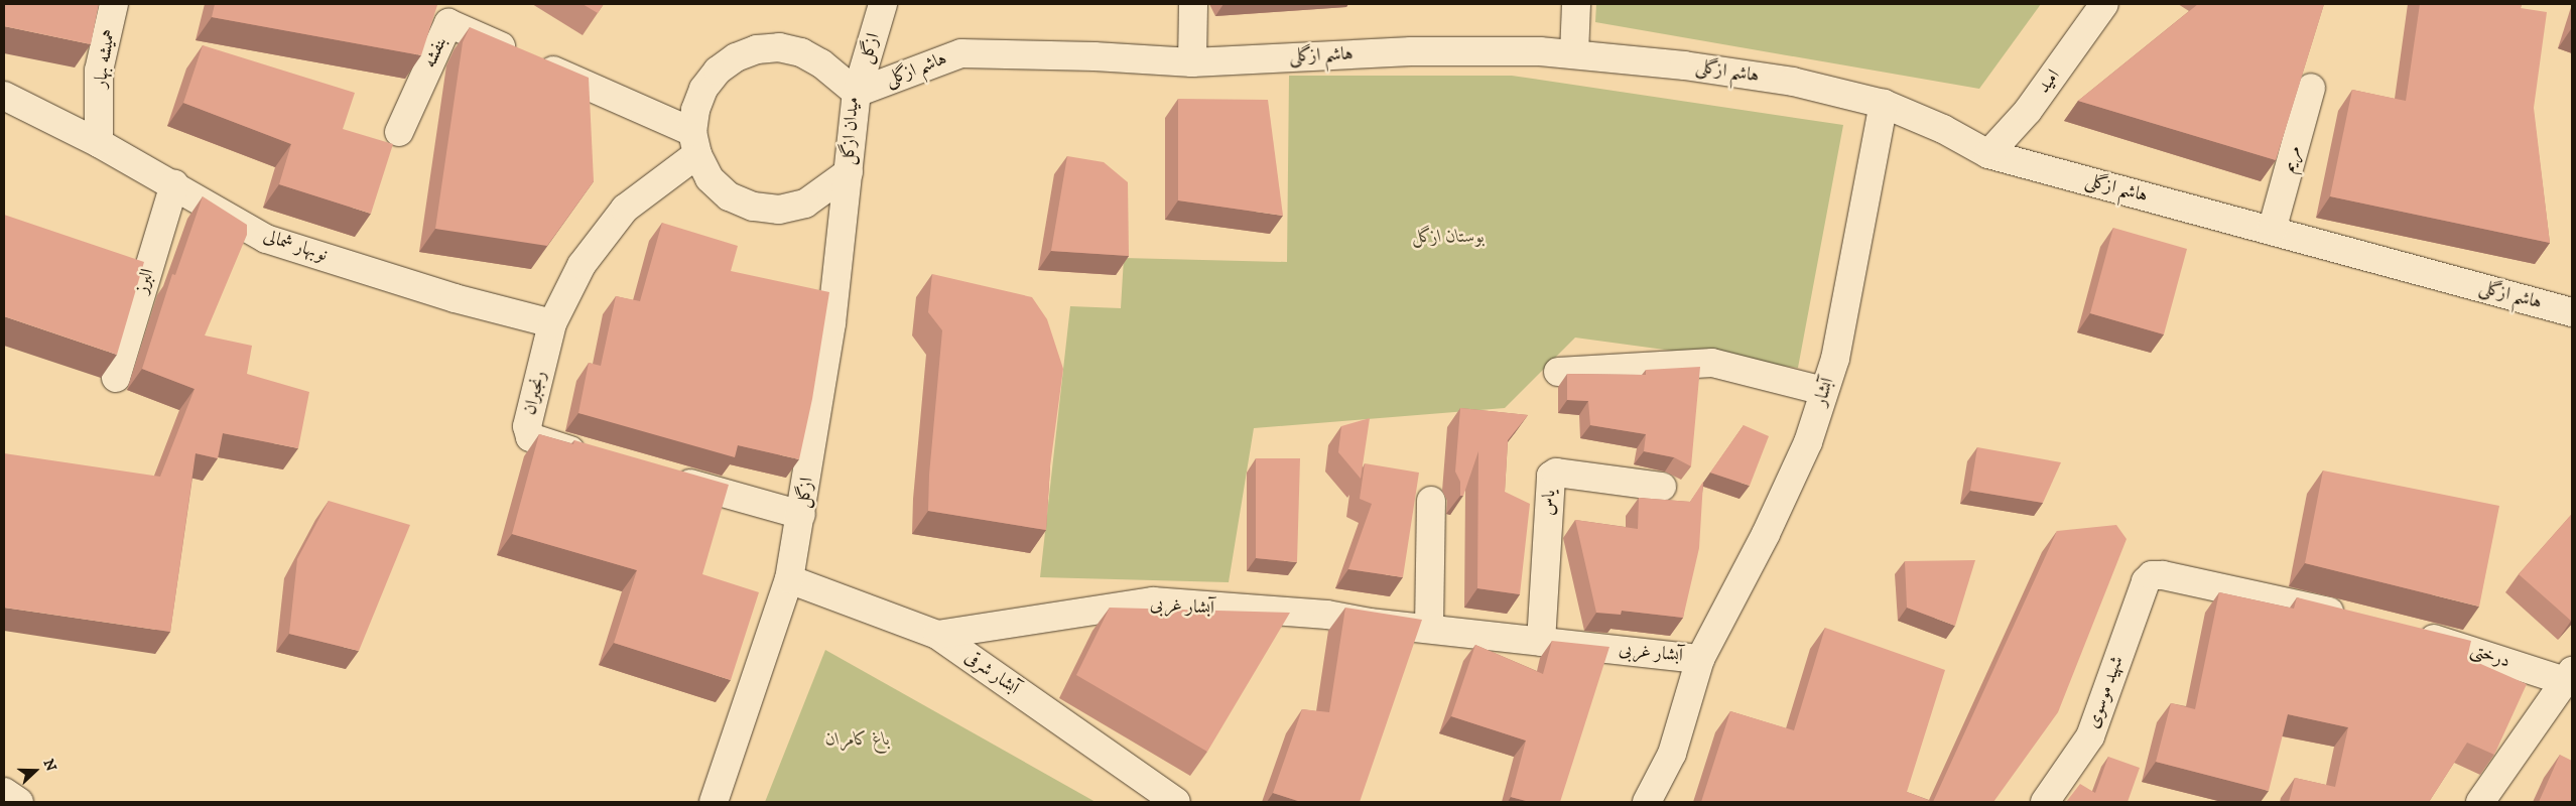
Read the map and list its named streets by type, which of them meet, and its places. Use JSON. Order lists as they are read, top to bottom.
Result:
{
  "streets": {
    "street": [
      "ازگل",
      "بنفشه",
      "هاشم ازگلی",
      "همیشه بهار",
      "امید",
      "میدان ازگل",
      "مریم",
      "نوبهار شمالی",
      "البرز",
      "آبشار",
      "رنجبران",
      "یاس",
      "آبشار غربی",
      "درختی",
      "آبشار شرقی",
      "شهید موسوی"
    ]
  },
  "crossings": [
    ["ازگل", "بنفشه"],
    ["ازگل", "هاشم ازگلی"],
    ["ازگل", "میدان ازگل"],
    ["ازگل", "رنجبران"],
    ["ازگل", "آبشار شرقی"],
    ["بنفشه", "هاشم ازگلی"],
    ["بنفشه", "میدان ازگل"],
    ["بنفشه", "رنجبران"],
    ["هاشم ازگلی", "امید"],
    ["هاشم ازگلی", "میدان ازگل"],
    ["هاشم ازگلی", "مریم"],
    ["هاشم ازگلی", "آبشار"],
    ["هاشم ازگلی", "رنجبران"],
    ["همیشه بهار", "نوبهار شمالی"],
    ["میدان ازگل", "رنجبران"],
    ["نوبهار شمالی", "البرز"],
    ["نوبهار شمالی", "رنجبران"],
    ["آبشار", "آبشار غربی"],
    ["یاس", "آبشار غربی"],
    ["آبشار غربی", "آبشار شرقی"]
  ],
  "parks": ["بوستان ازگل", "باغ کامران"],
  "north": "right"
}
